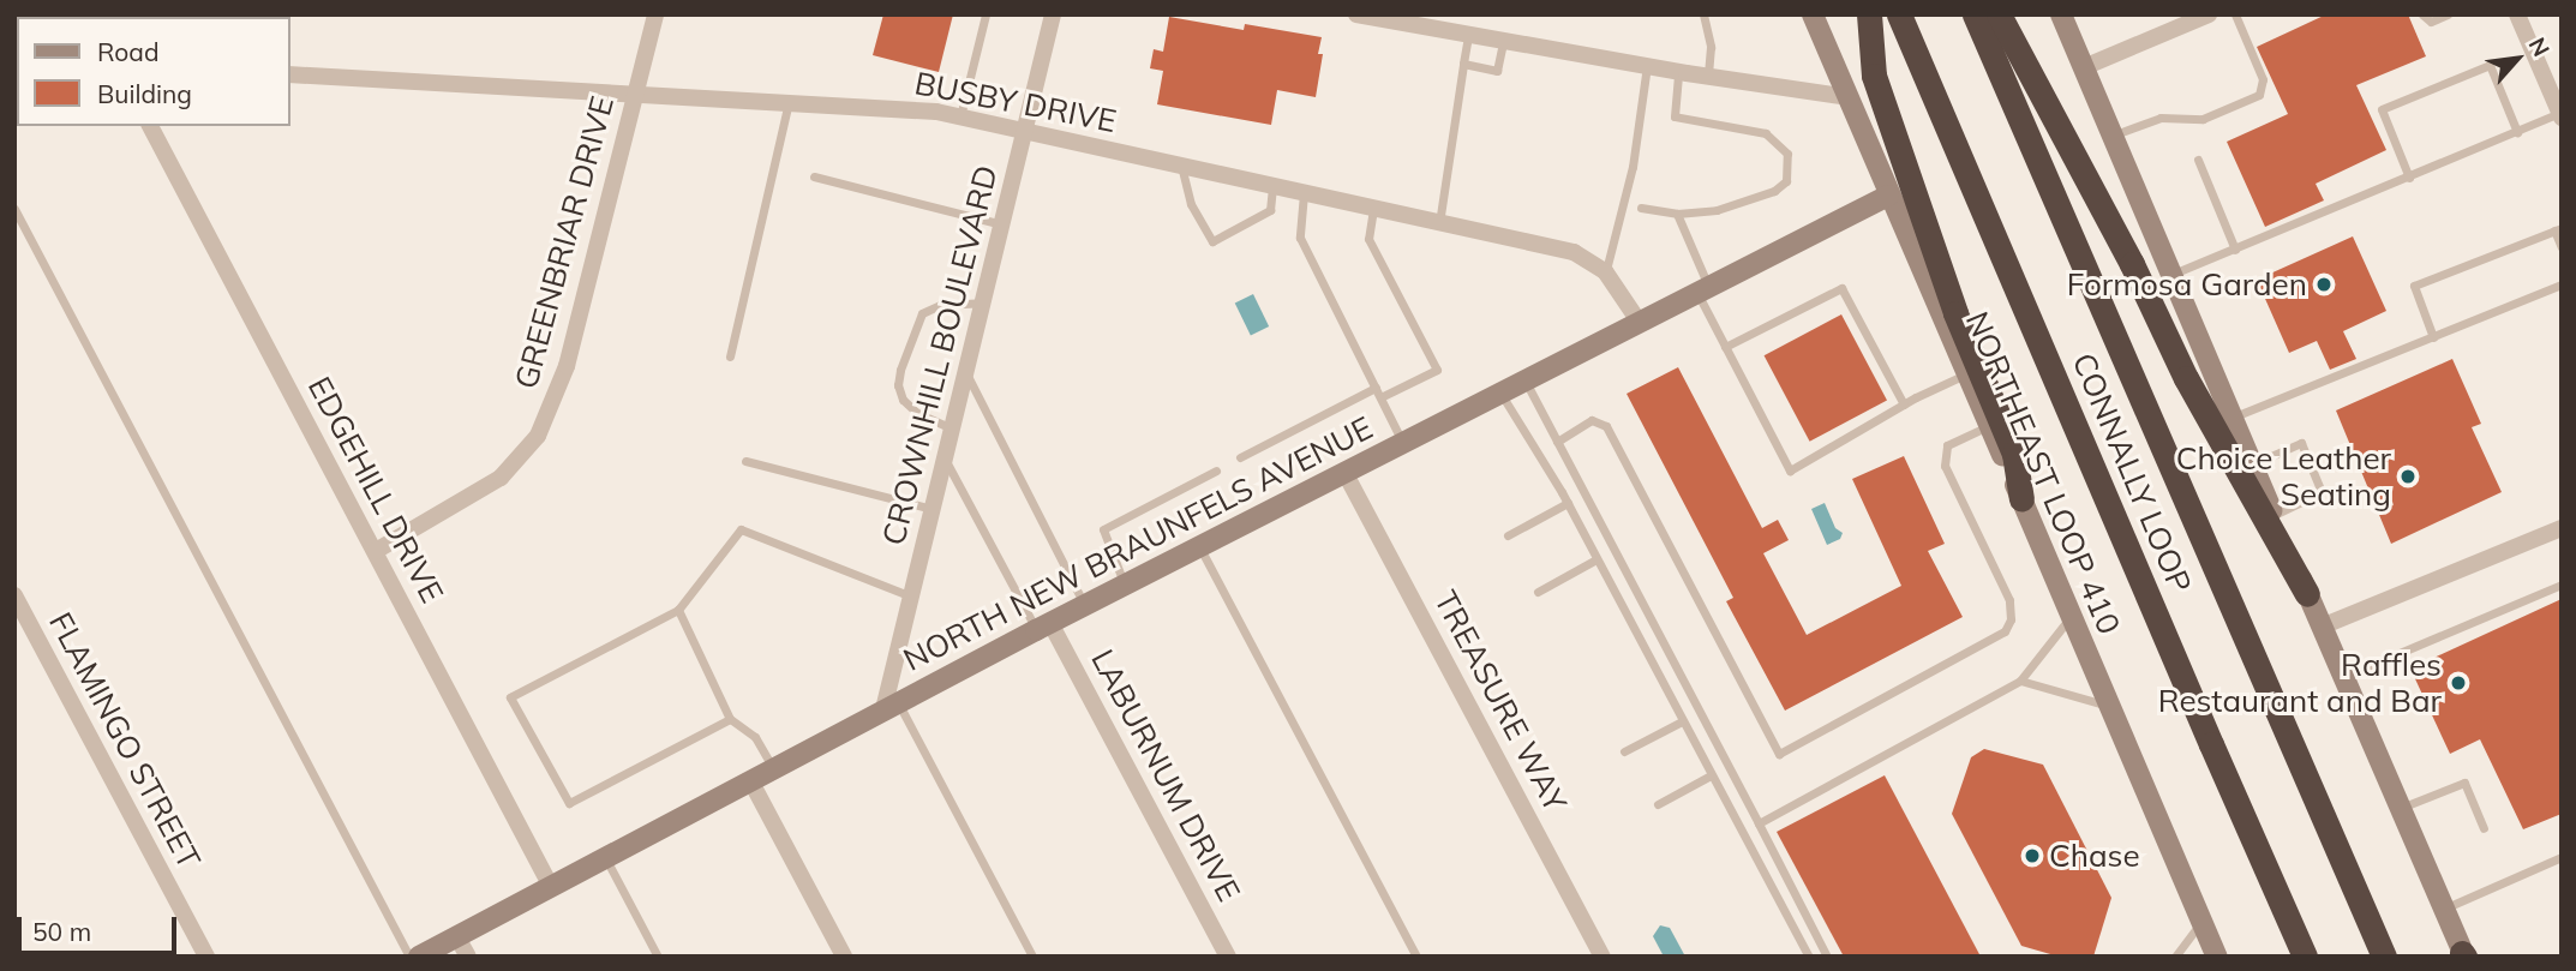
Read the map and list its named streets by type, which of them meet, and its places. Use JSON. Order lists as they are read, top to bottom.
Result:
{
  "streets": {
    "highway": ["CONNALLY LOOP"],
    "main road": ["NORTHEAST LOOP 410", "NORTH NEW BRAUNFELS AVENUE"],
    "street": [
      "BUSBY DRIVE",
      "GREENBRIAR DRIVE",
      "CROWNHILL BOULEVARD",
      "EDGEHILL DRIVE",
      "TREASURE WAY",
      "FLAMINGO STREET",
      "LABURNUM DRIVE"
    ]
  },
  "crossings": [
    ["BUSBY DRIVE", "GREENBRIAR DRIVE"],
    ["BUSBY DRIVE", "CROWNHILL BOULEVARD"],
    ["BUSBY DRIVE", "NORTH NEW BRAUNFELS AVENUE"],
    ["GREENBRIAR DRIVE", "EDGEHILL DRIVE"],
    ["CROWNHILL BOULEVARD", "NORTH NEW BRAUNFELS AVENUE"],
    ["NORTHEAST LOOP 410", "NORTH NEW BRAUNFELS AVENUE"],
    ["EDGEHILL DRIVE", "NORTH NEW BRAUNFELS AVENUE"],
    ["NORTH NEW BRAUNFELS AVENUE", "TREASURE WAY"],
    ["NORTH NEW BRAUNFELS AVENUE", "LABURNUM DRIVE"]
  ],
  "places": [
    "Formosa Garden",
    "Choice Leather Seating",
    "Raffles Restaurant and Bar",
    "Chase"
  ],
  "legend": ["Road", "Building"],
  "scale_bar": "50 m",
  "north": "top right"
}
